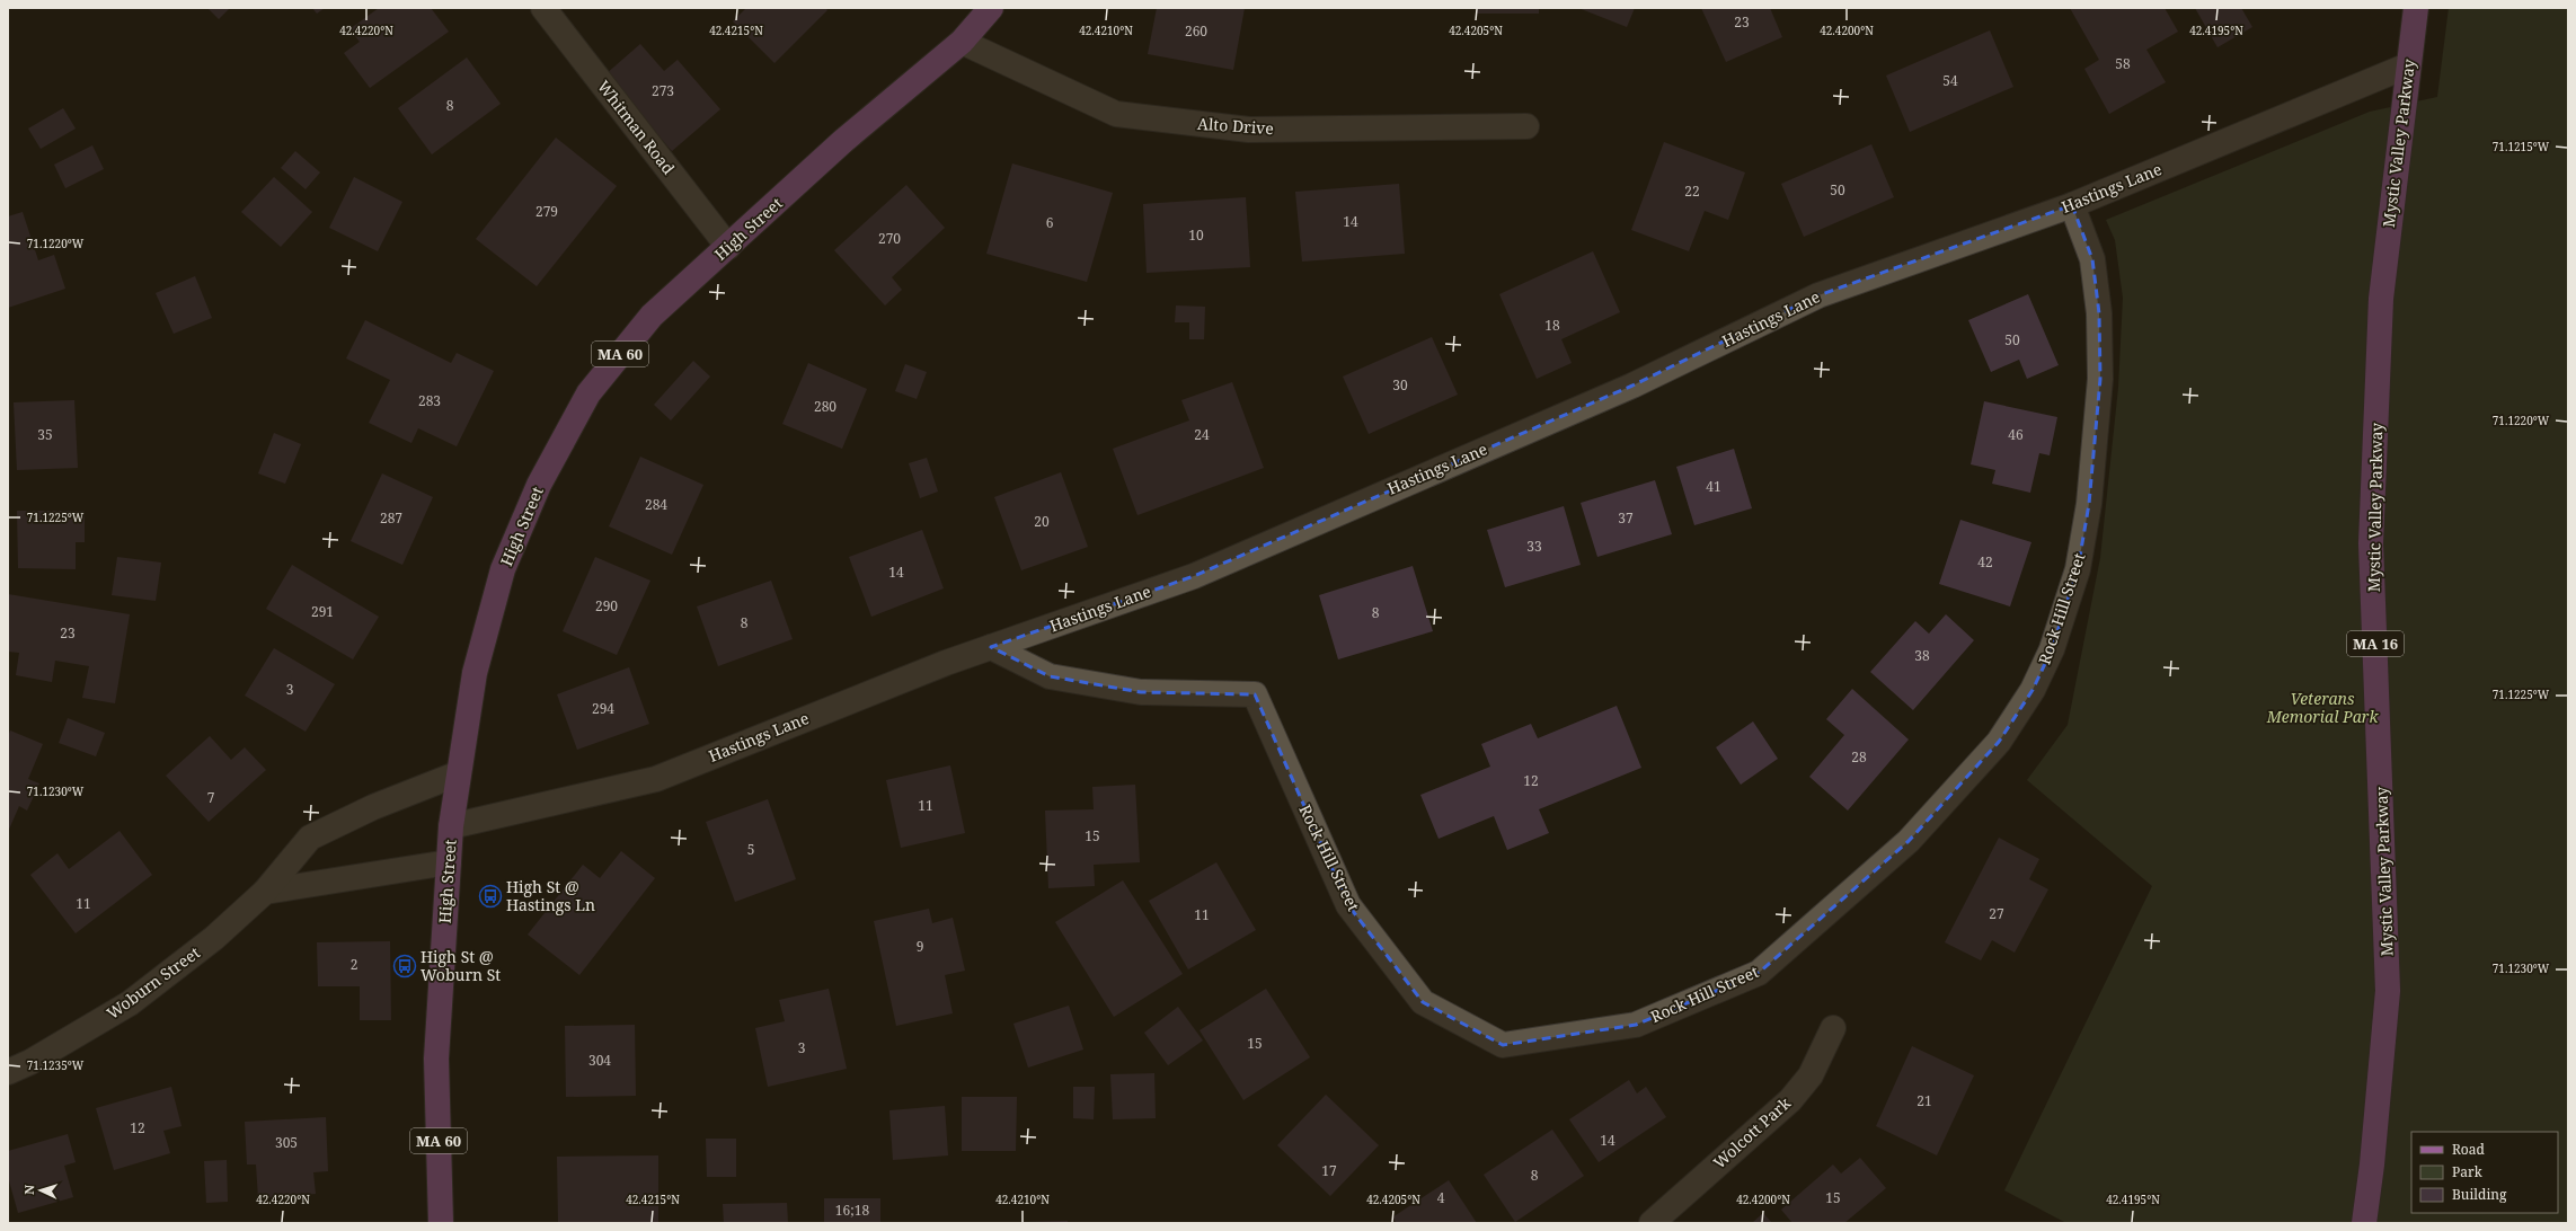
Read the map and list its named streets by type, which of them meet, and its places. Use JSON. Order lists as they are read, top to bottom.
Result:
{
  "streets": {
    "main road": [
      "Mystic Valley Parkway",
      "High Street",
      "MA 60",
      "MA 16"
    ],
    "street": [
      "Alto Drive",
      "Whitman Road",
      "Hastings Lane",
      "Rock Hill Street",
      "Woburn Street",
      "Wolcott Park"
    ]
  },
  "crossings": [
    ["Alto Drive", "High Street"],
    ["Whitman Road", "High Street"],
    ["Mystic Valley Parkway", "Hastings Lane"],
    ["Hastings Lane", "High Street"],
    ["Hastings Lane", "Rock Hill Street"],
    ["High Street", "Woburn Street"]
  ],
  "parks": ["Veterans Memorial Park"],
  "places": {
    "bus stop": ["High St @ Hastings Ln", "High St @ Woburn St"]
  },
  "house_numbers": [
    "23",
    "260",
    "58",
    "54",
    "273",
    "8",
    "50",
    "22",
    "279",
    "14",
    "6",
    "10",
    "270",
    "18",
    "50",
    "30",
    "283",
    "280",
    "35",
    "24",
    "46",
    "41",
    "284",
    "287",
    "37",
    "20",
    "33",
    "42",
    "14",
    "290",
    "291",
    "8",
    "8",
    "23",
    "38",
    "3",
    "294",
    "28",
    "12",
    "7",
    "11",
    "15",
    "5",
    "11",
    "27",
    "11",
    "9",
    "2",
    "15",
    "3",
    "304",
    "21",
    "12",
    "14",
    "305",
    "17",
    "8",
    "4",
    "15",
    "16;18"
  ],
  "legend": ["Road", "Park", "Building"],
  "north": "left",
  "coordinates": [
    "42.4220°N",
    "42.4215°N",
    "42.4210°N",
    "42.4205°N",
    "42.4200°N",
    "42.4195°N",
    "71.1215°W",
    "71.1220°W",
    "71.1225°W",
    "71.1230°W",
    "71.1235°W"
  ]
}
